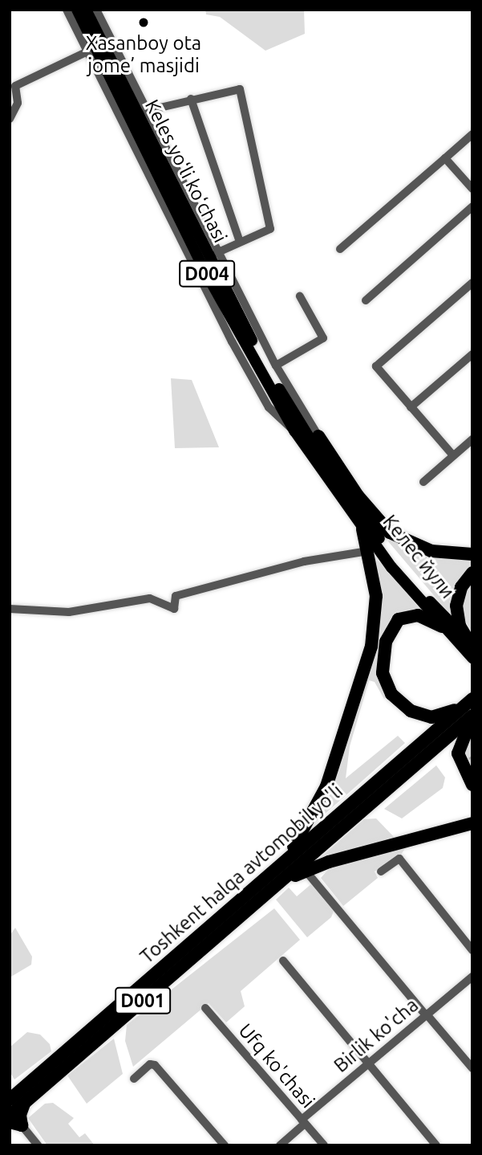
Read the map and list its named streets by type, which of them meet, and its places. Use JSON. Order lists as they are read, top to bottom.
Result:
{
  "streets": {
    "highway": ["Toshkent halqa avtomobil yo'li", "D001"],
    "main road": ["Keles yoʻli koʻchasi", "D004", "Келес йули"],
    "street": ["Birlik ko'cha", "Ufq ko'chasi"]
  },
  "crossings": [
    ["Keles yoʻli koʻchasi", "Келес йули"],
    ["D004", "Келес йули"],
    ["Birlik ko'cha", "Ufq ko'chasi"]
  ],
  "places": ["Xasanboy ota jome’ masjidi"]
}
